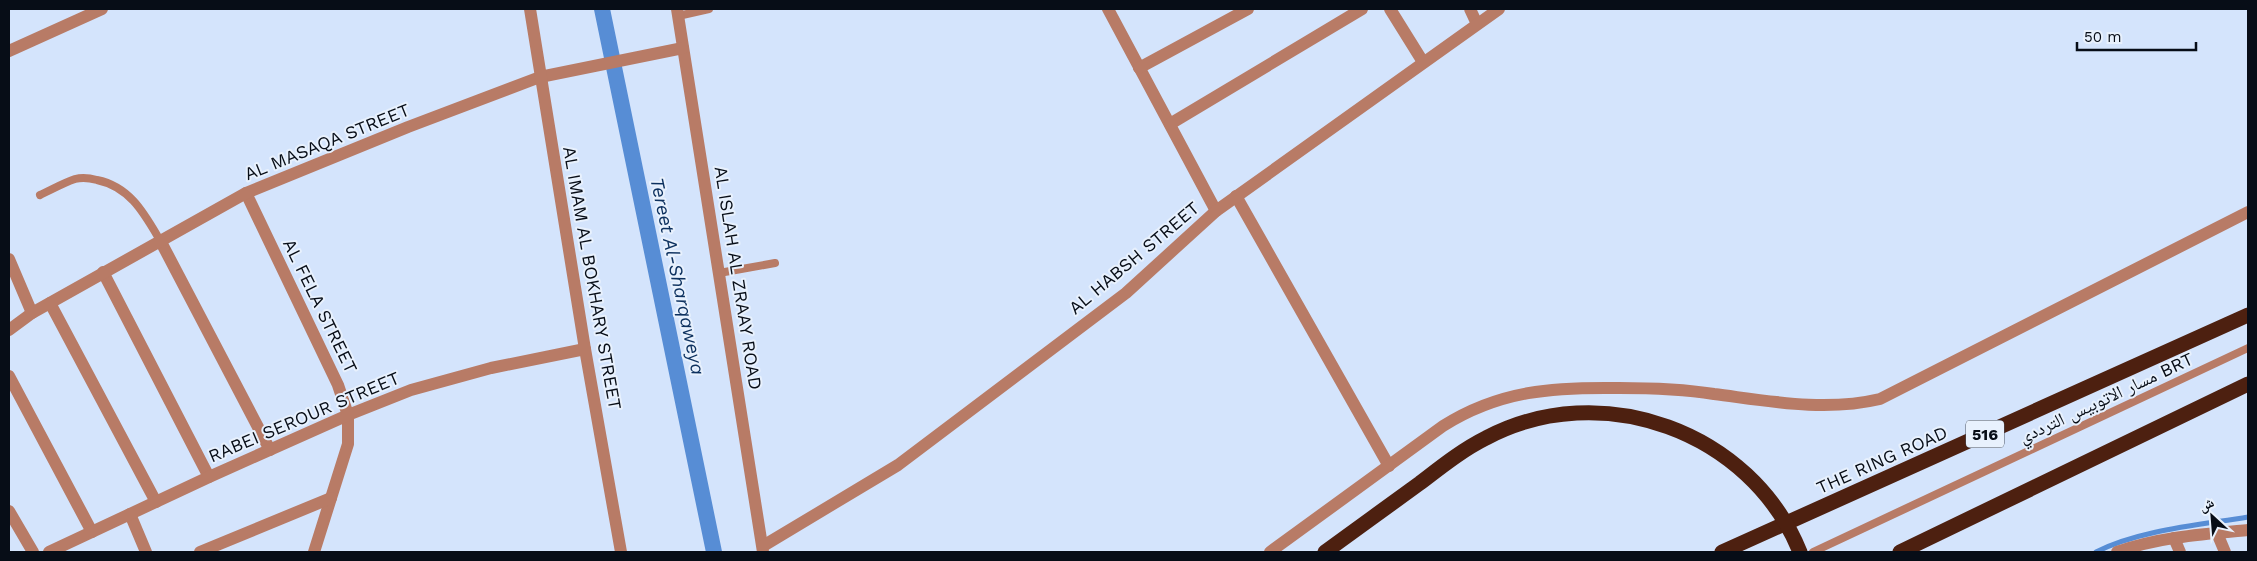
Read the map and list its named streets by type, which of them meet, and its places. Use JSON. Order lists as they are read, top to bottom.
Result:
{
  "streets": {
    "highway": ["516", "THE RING ROAD"],
    "street": [
      "AL MASAQA STREET",
      "AL HABSH STREET",
      "AL IMAM AL BOKHARY STREET",
      "AL ISLAH AL ZRAAY ROAD",
      "AL FELA STREET",
      "RABEI SEROUR STREET"
    ],
    "lane": ["مسار الاتوبيس الترددي BRT"]
  },
  "crossings": [
    ["AL MASAQA STREET", "AL IMAM AL BOKHARY STREET"],
    ["AL MASAQA STREET", "AL ISLAH AL ZRAAY ROAD"],
    ["AL MASAQA STREET", "AL FELA STREET"],
    ["AL HABSH STREET", "AL ISLAH AL ZRAAY ROAD"],
    ["AL IMAM AL BOKHARY STREET", "RABEI SEROUR STREET"],
    ["AL FELA STREET", "RABEI SEROUR STREET"]
  ],
  "water": ["Tereet Al-Sharqaweya"],
  "scale_bar": "50 m",
  "north": "top left"
}
